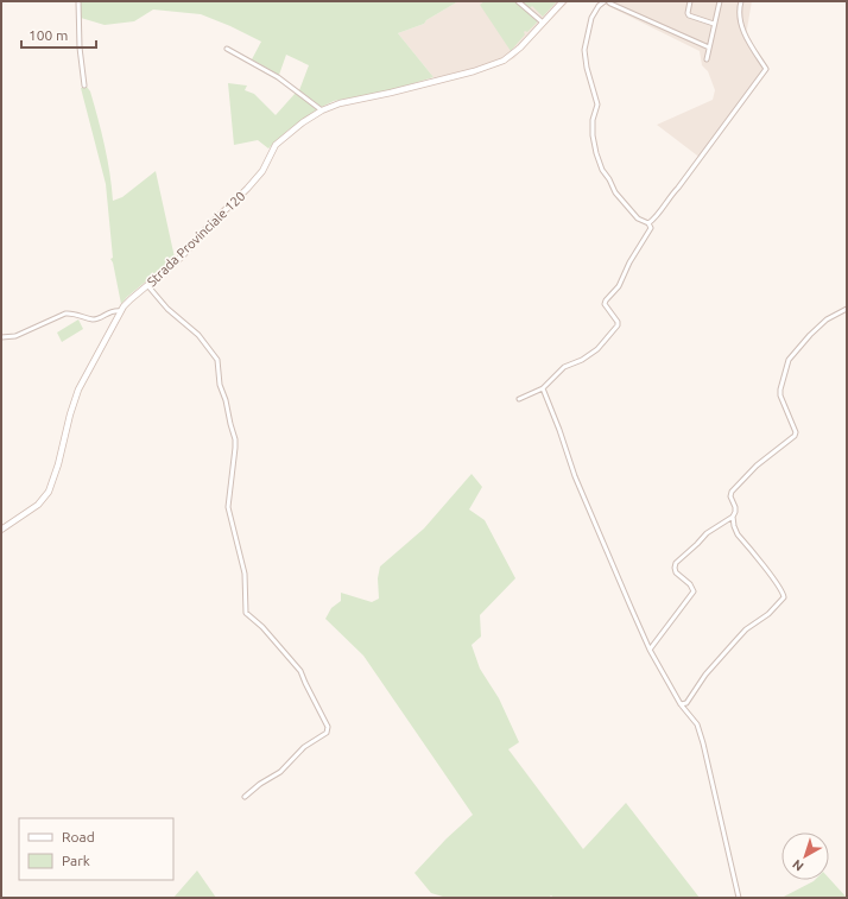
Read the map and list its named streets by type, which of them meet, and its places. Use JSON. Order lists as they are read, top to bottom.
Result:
{
  "streets": {
    "street": ["Strada Provinciale 120"]
  },
  "legend": ["Road", "Park"],
  "scale_bar": "100 m",
  "north": "bottom left"
}
